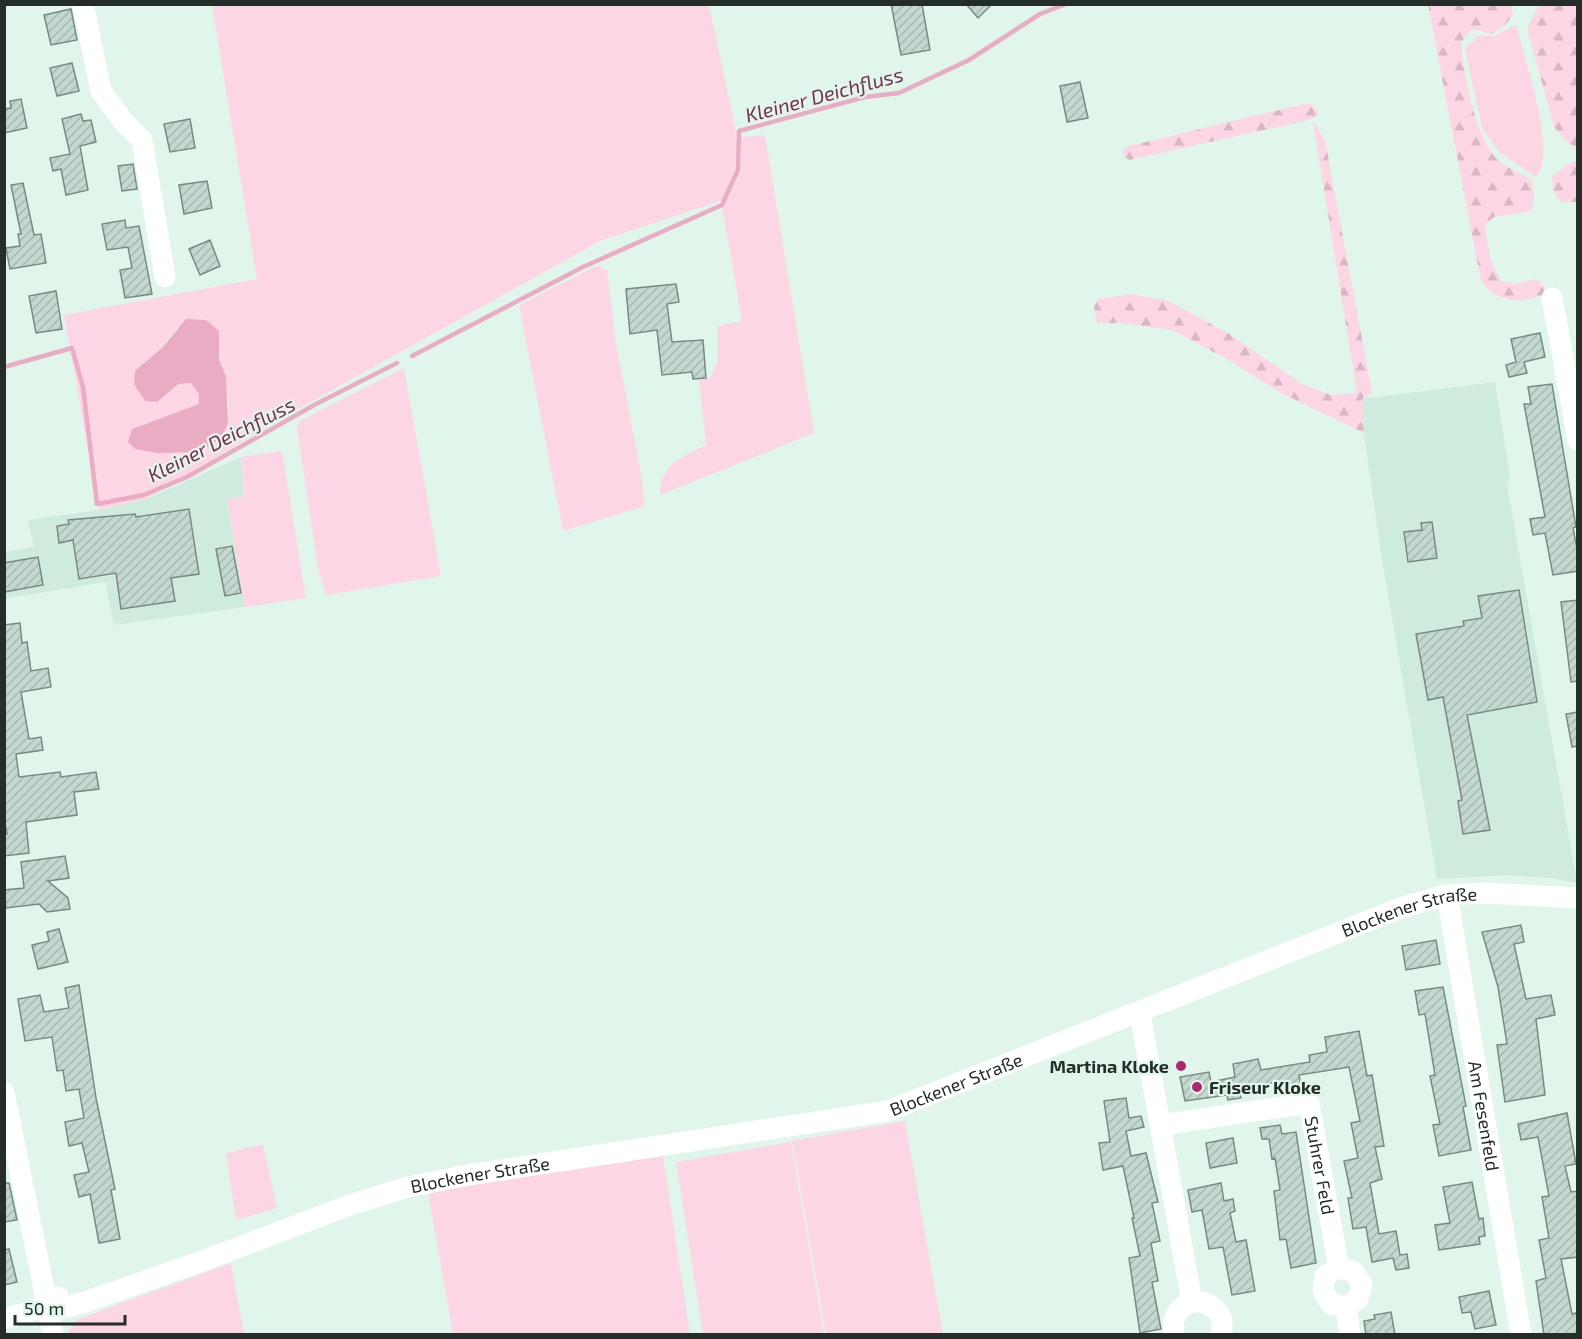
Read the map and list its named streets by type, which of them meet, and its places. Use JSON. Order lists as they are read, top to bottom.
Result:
{
  "streets": {
    "street": ["Blockener Straße", "Am Fesenfeld", "Stuhrer Feld"]
  },
  "crossings": [
    ["Blockener Straße", "Am Fesenfeld"]
  ],
  "water": ["Kleiner Deichfluss"],
  "places": ["Martina Kloke", "Friseur Kloke"],
  "scale_bar": "50 m"
}
